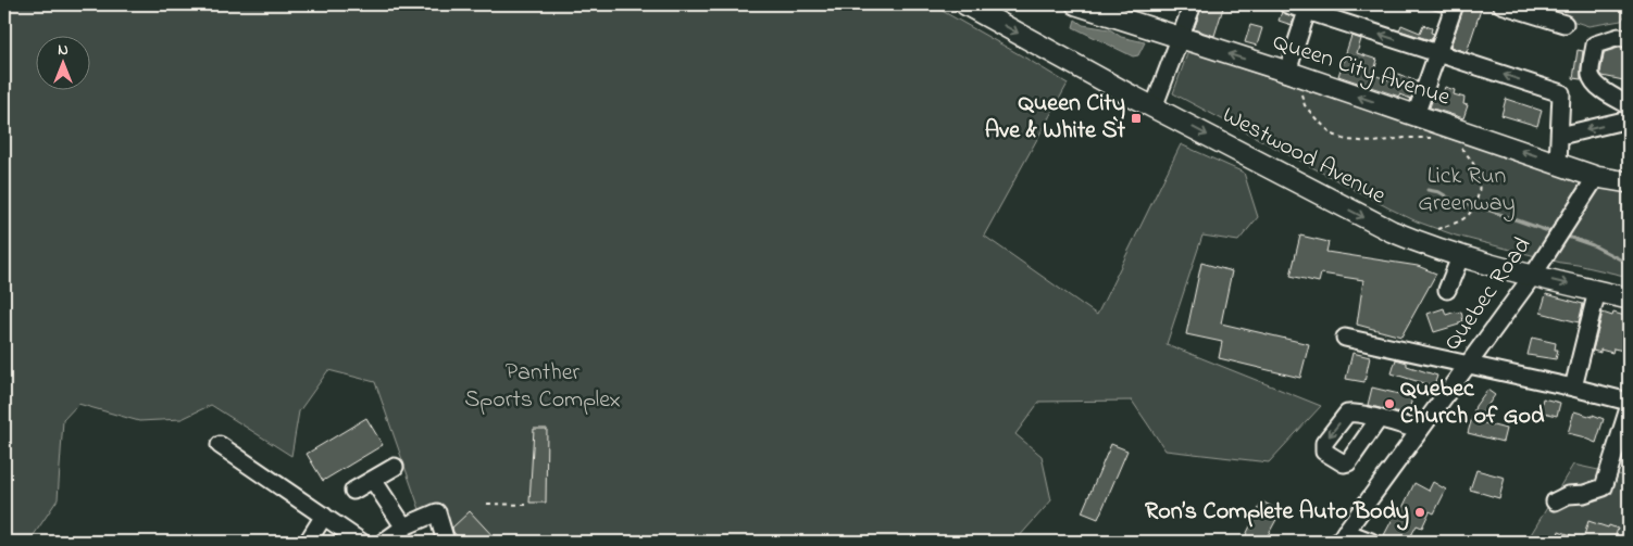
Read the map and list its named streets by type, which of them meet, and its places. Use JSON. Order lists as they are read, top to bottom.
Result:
{
  "streets": {
    "main road": ["Queen City Avenue", "Westwood Avenue"],
    "street": ["Quebec Road"]
  },
  "crossings": [
    ["Queen City Avenue", "Quebec Road"],
    ["Westwood Avenue", "Quebec Road"]
  ],
  "one_way": ["Queen City Avenue", "Westwood Avenue"],
  "parks": ["Lick Run Greenway", "Panther Sports Complex"],
  "places": {
    "transit": ["Queen City Ave & White St"],
    "other": ["Quebec Church of God", "Ron’s Complete Auto Body"]
  },
  "north": "top"
}
